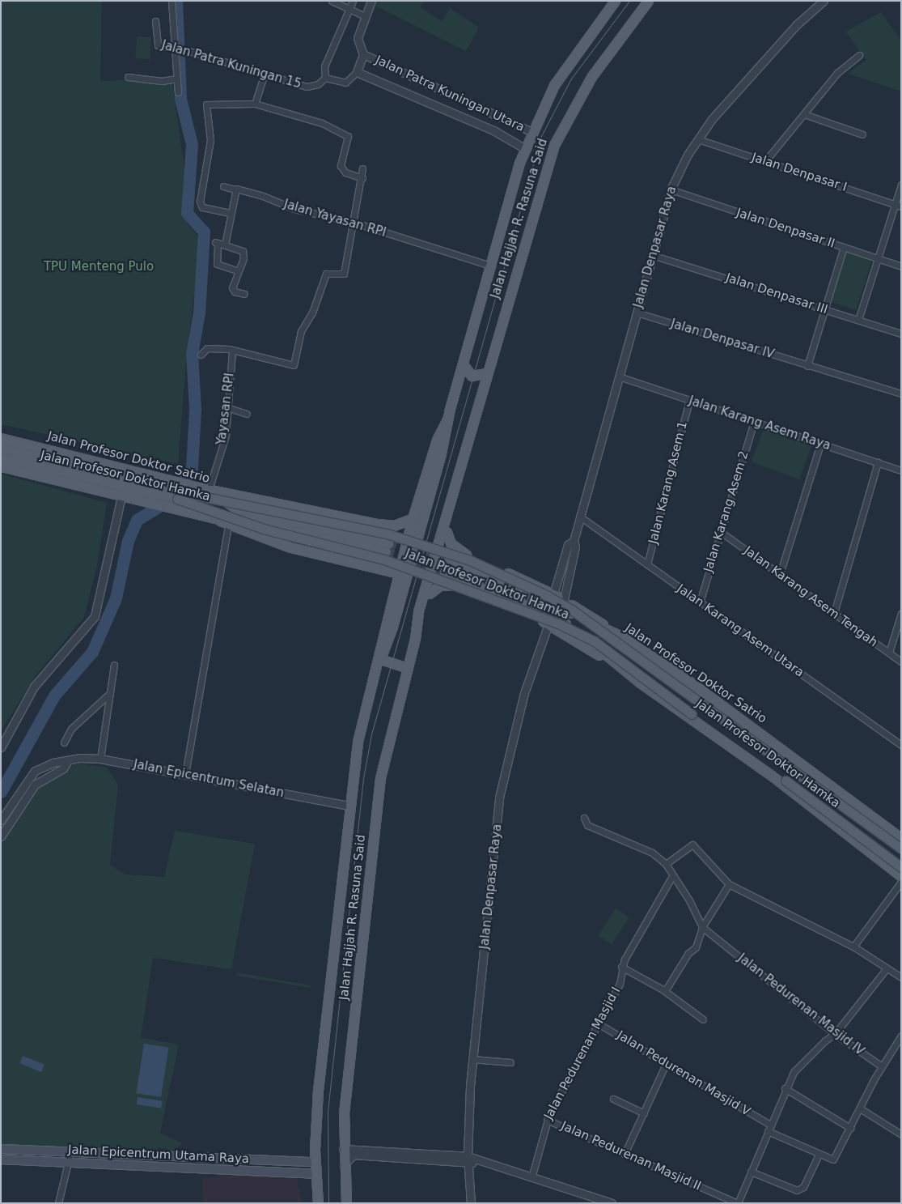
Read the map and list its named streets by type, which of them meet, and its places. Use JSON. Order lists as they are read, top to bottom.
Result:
{
  "streets": {
    "main road": [
      "Jalan Hajjah R. Rasuna Said",
      "Jalan Profesor Doktor Satrio",
      "Jalan Profesor Doktor Hamka",
      "Jalan Epicentrum Utama Raya"
    ],
    "street": [
      "Jalan Patra Kuningan 15",
      "Jalan Patra Kuningan Utara",
      "Jalan Denpasar I",
      "Jalan Yayasan RPI",
      "Jalan Denpasar II",
      "Jalan Denpasar Raya",
      "Jalan Denpasar III",
      "Jalan Denpasar IV",
      "Yayasan RPI",
      "Jalan Karang Asem Raya",
      "Jalan Karang Asem 1",
      "Jalan Karang Asem 2",
      "Jalan Karang Asem Tengah",
      "Jalan Karang Asem Utara",
      "Jalan Epicentrum Selatan",
      "Jalan Pedurenan Masjid IV",
      "Jalan Pedurenan Masjid I",
      "Jalan Pedurenan Masjid V",
      "Jalan Pedurenan Masjid II"
    ]
  },
  "crossings": [
    ["Jalan Patra Kuningan 15", "Jalan Patra Kuningan Utara"],
    ["Jalan Patra Kuningan Utara", "Jalan Hajjah R. Rasuna Said"],
    ["Jalan Denpasar I", "Jalan Denpasar Raya"],
    ["Jalan Yayasan RPI", "Jalan Hajjah R. Rasuna Said"],
    ["Jalan Hajjah R. Rasuna Said", "Jalan Epicentrum Selatan"],
    ["Jalan Hajjah R. Rasuna Said", "Jalan Epicentrum Utama Raya"],
    ["Jalan Denpasar II", "Jalan Denpasar Raya"],
    ["Jalan Denpasar Raya", "Jalan Denpasar III"],
    ["Jalan Denpasar Raya", "Jalan Denpasar IV"],
    ["Jalan Denpasar Raya", "Jalan Karang Asem Raya"],
    ["Jalan Denpasar Raya", "Jalan Karang Asem Utara"],
    ["Yayasan RPI", "Jalan Profesor Doktor Satrio"],
    ["Jalan Karang Asem Raya", "Jalan Karang Asem 1"],
    ["Jalan Karang Asem Raya", "Jalan Karang Asem 2"],
    ["Jalan Karang Asem 1", "Jalan Karang Asem Utara"],
    ["Jalan Karang Asem 2", "Jalan Karang Asem Tengah"],
    ["Jalan Karang Asem 2", "Jalan Karang Asem Utara"],
    ["Jalan Pedurenan Masjid IV", "Jalan Pedurenan Masjid I"],
    ["Jalan Pedurenan Masjid IV", "Jalan Pedurenan Masjid II"],
    ["Jalan Pedurenan Masjid I", "Jalan Pedurenan Masjid V"],
    ["Jalan Pedurenan Masjid I", "Jalan Pedurenan Masjid II"],
    ["Jalan Pedurenan Masjid V", "Jalan Pedurenan Masjid II"]
  ],
  "parks": ["TPU Menteng Pulo"]
}
